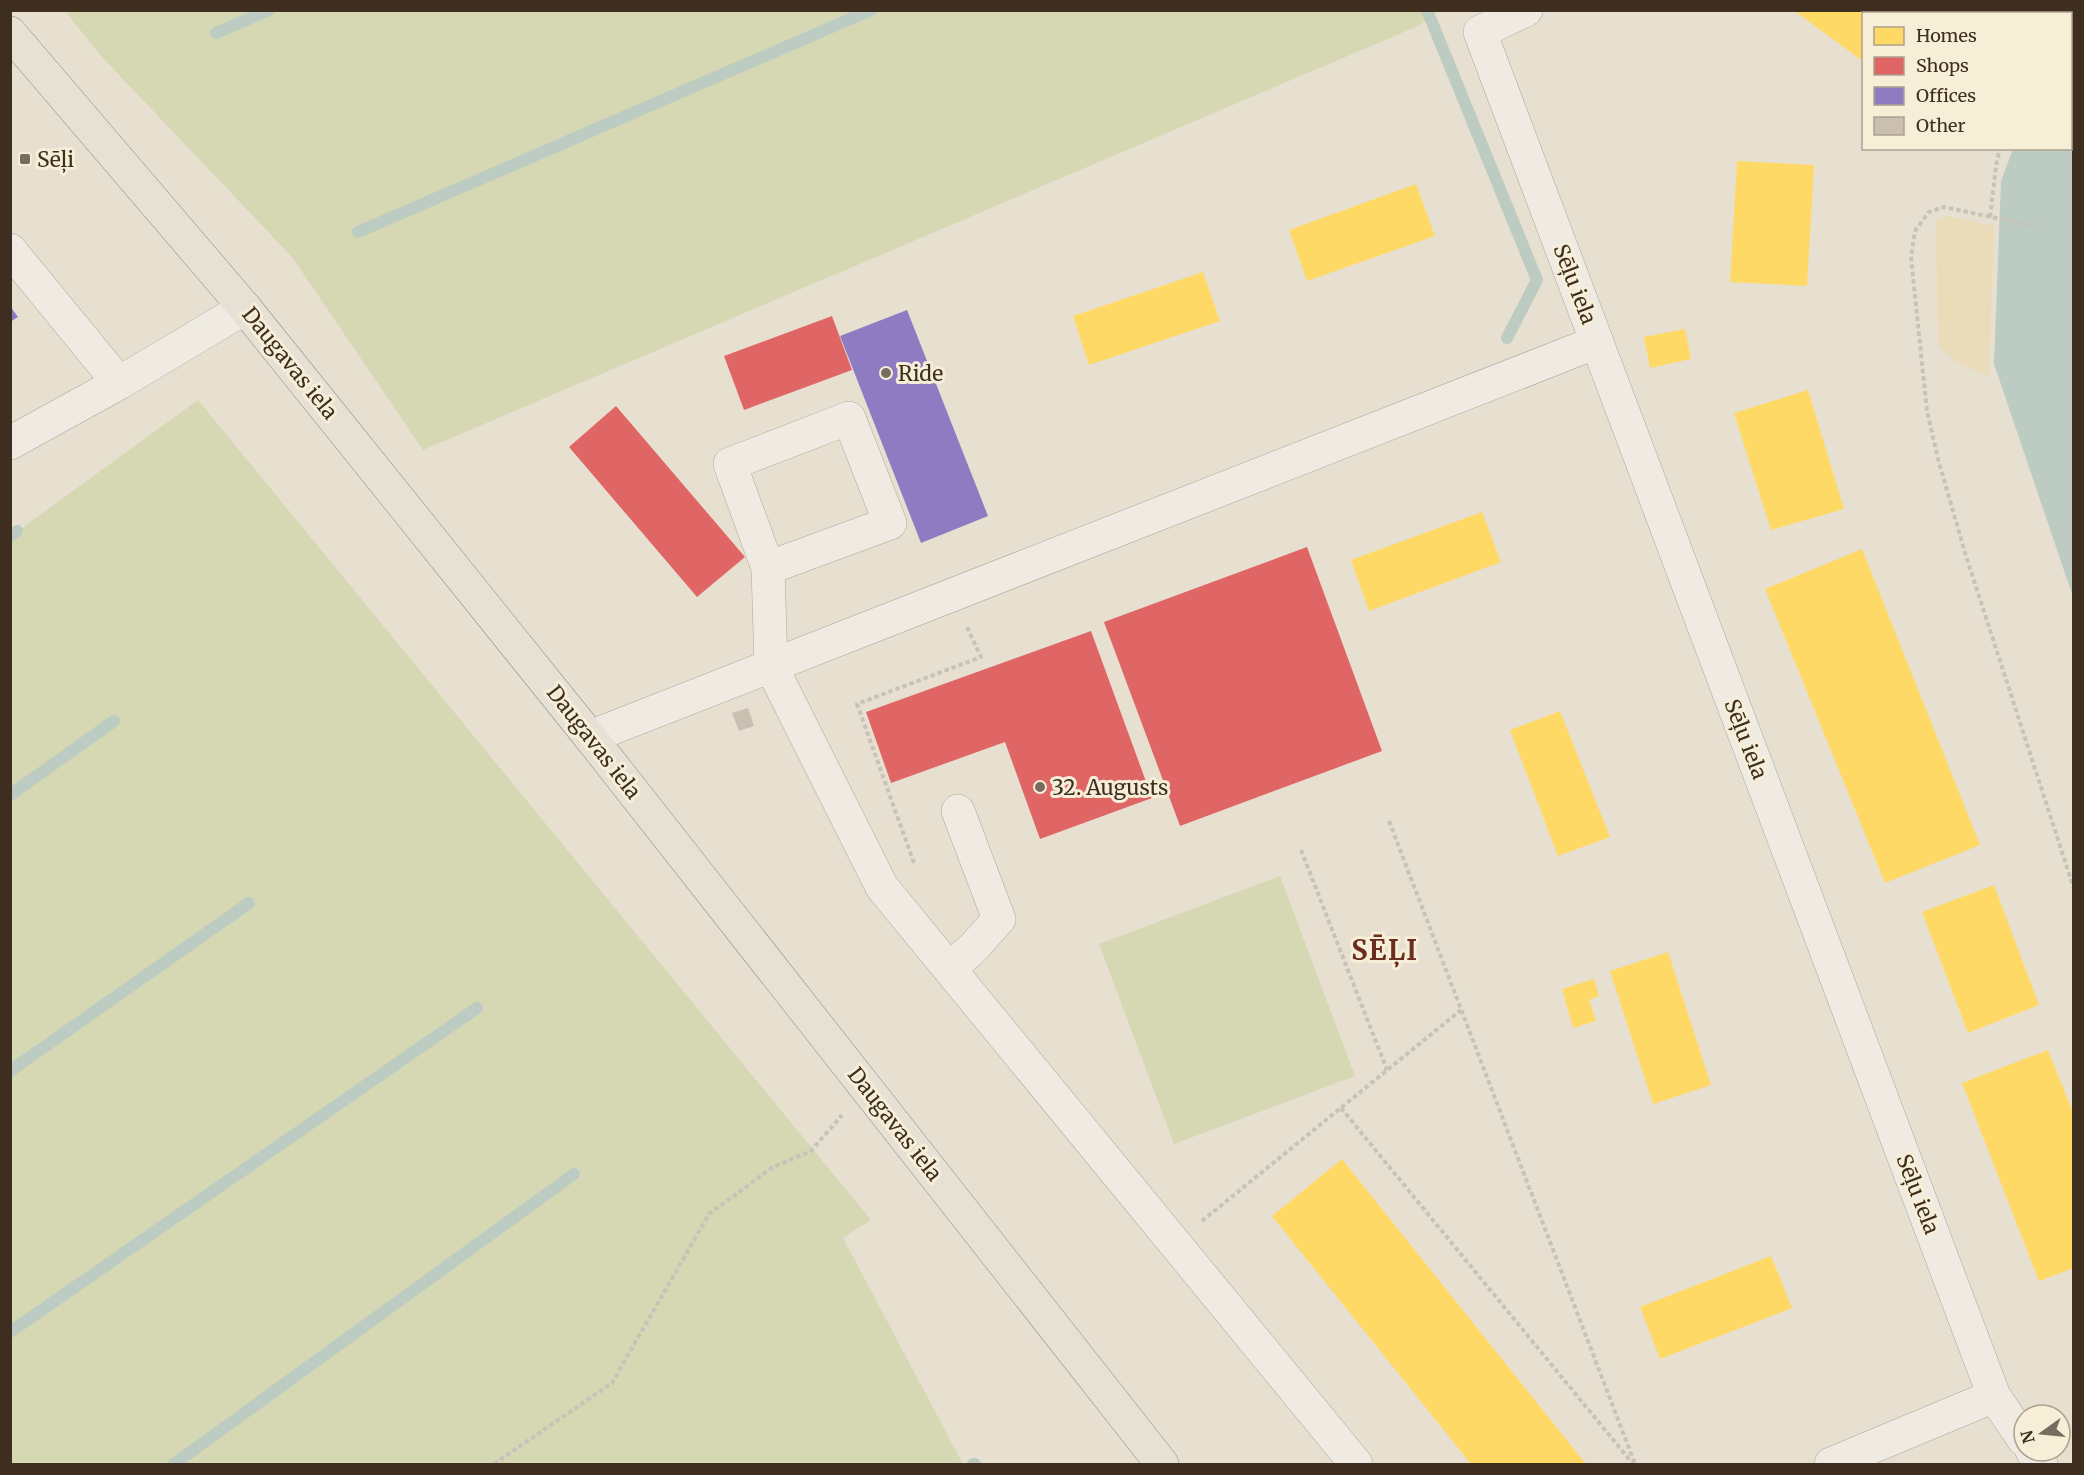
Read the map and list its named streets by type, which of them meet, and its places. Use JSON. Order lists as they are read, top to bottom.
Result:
{
  "streets": {
    "main road": ["Daugavas iela"],
    "street": ["Sēļu iela"]
  },
  "districts": ["SĒĻI"],
  "places": {
    "transit": ["Sēļi"],
    "other": ["Ride", "32. Augusts"]
  },
  "legend": [
    "Homes",
    "Shops",
    "Offices",
    "Other"
  ],
  "north": "left"
}
